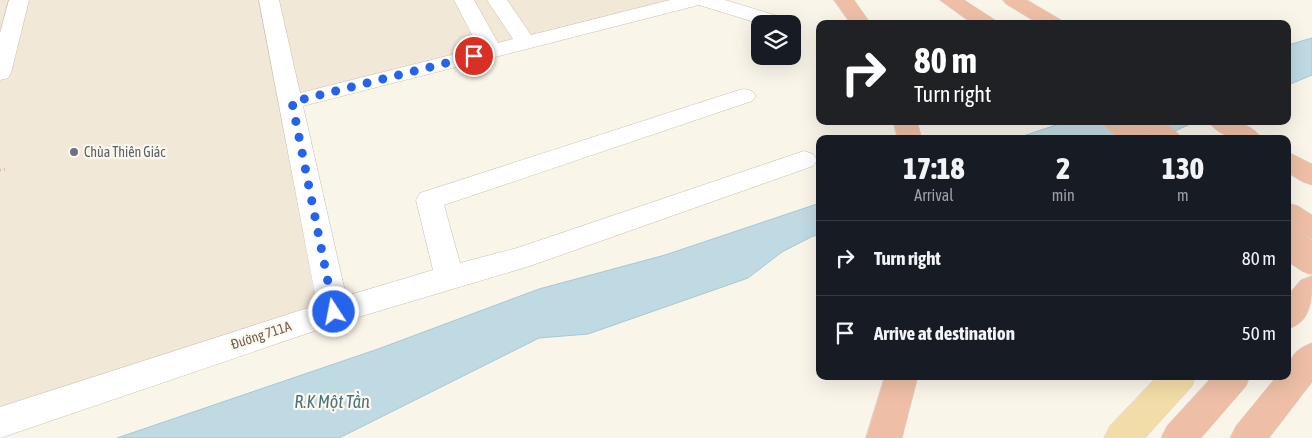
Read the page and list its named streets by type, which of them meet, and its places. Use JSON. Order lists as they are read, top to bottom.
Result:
{
  "streets": {
    "street": ["Đường 711A"]
  },
  "water": ["R.K Một Tần"],
  "places": ["Chùa Thiên Giác"],
  "page": {
    "turn": ["80 m", "Turn right"],
    "eta": [
      "17:18",
      "Arrival",
      "2",
      "min",
      "130",
      "m"
    ],
    "list": [
      {
        "name": "Turn right",
        "value": "80 m"
      },
      {
        "name": "Arrive at destination",
        "value": "50 m"
      }
    ]
  }
}
